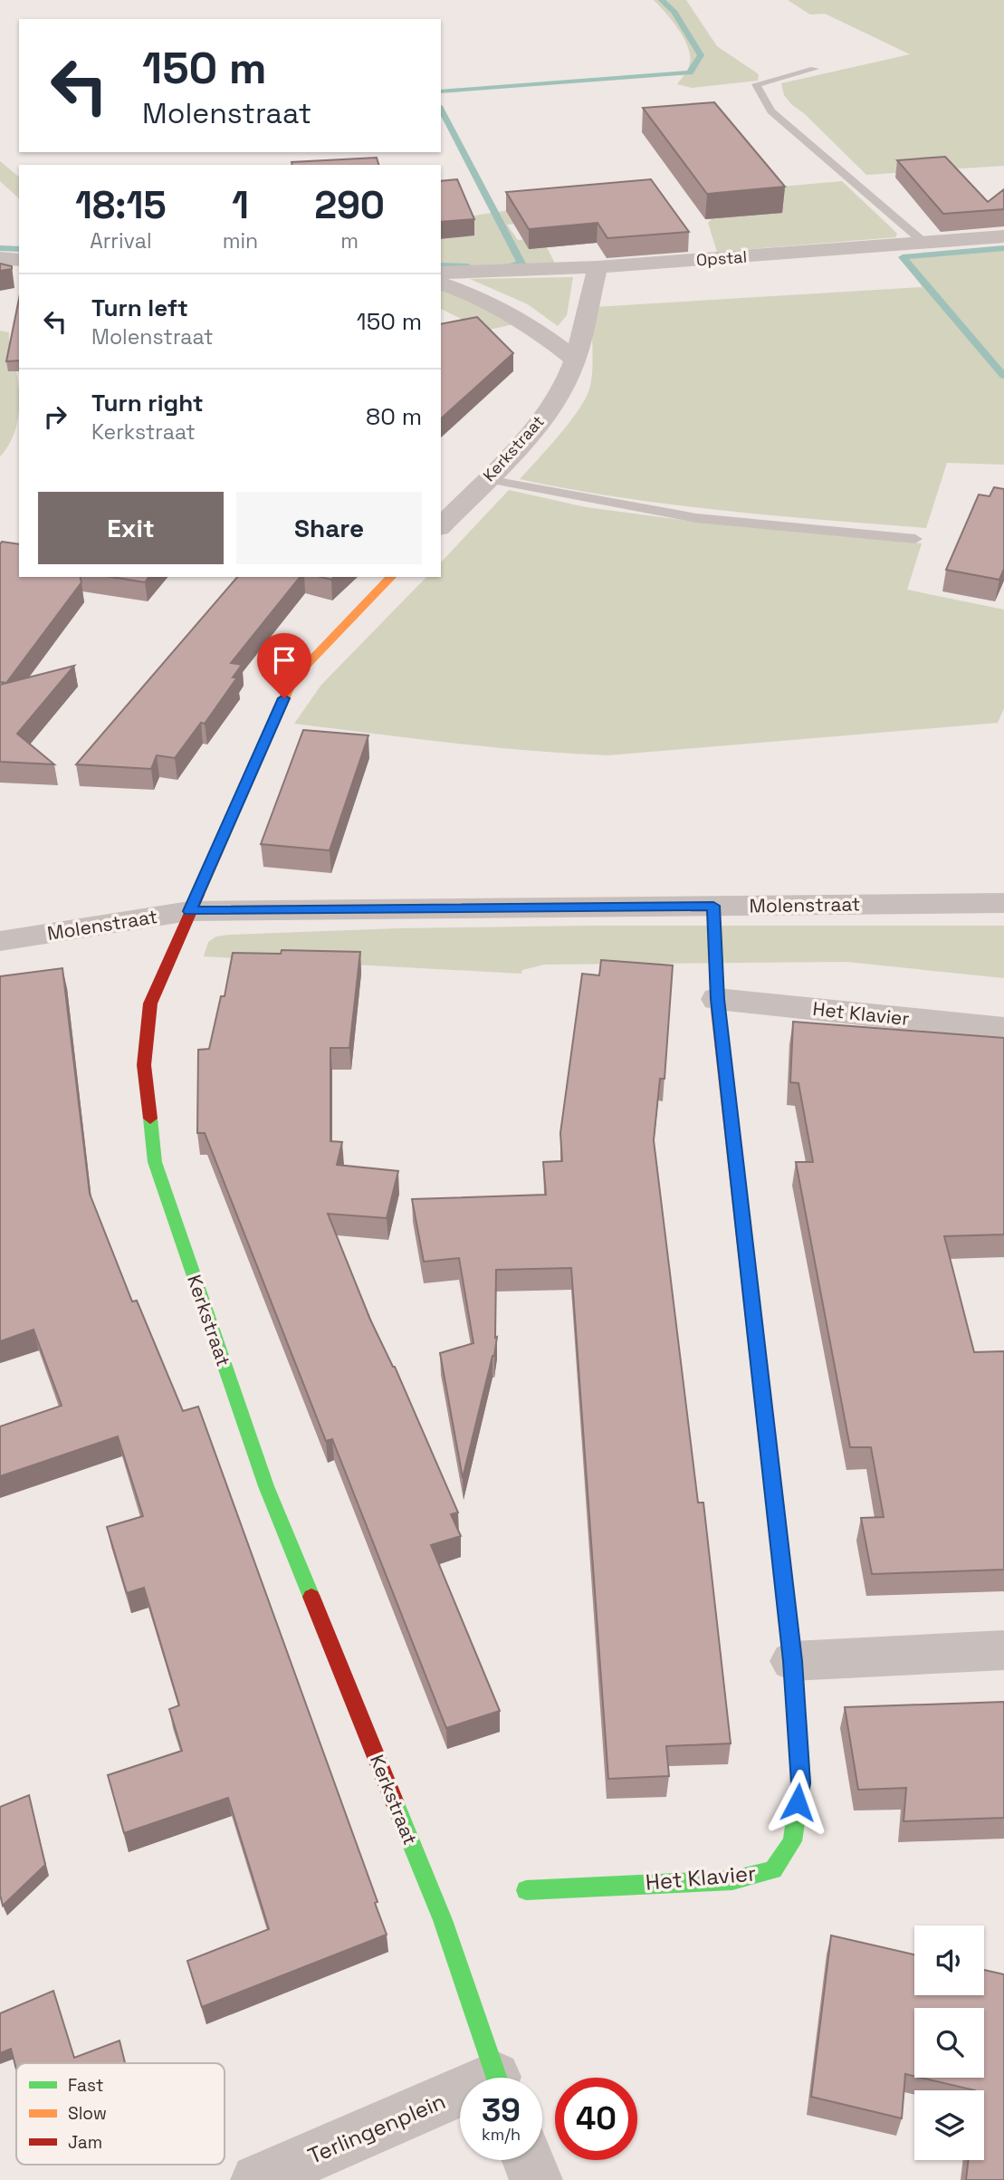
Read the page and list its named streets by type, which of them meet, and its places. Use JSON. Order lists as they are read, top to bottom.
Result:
{
  "streets": {
    "street": [
      "Opstal",
      "Kerkstraat",
      "Molenstraat",
      "Het Klavier",
      "Terlingenplein"
    ]
  },
  "crossings": [
    ["Opstal", "Kerkstraat"],
    ["Kerkstraat", "Molenstraat"],
    ["Molenstraat", "Het Klavier"]
  ],
  "legend": ["Fast", "Slow", "Jam"],
  "page": {
    "turn": ["150 m", "Molenstraat"],
    "eta": [
      "18:15",
      "Arrival",
      "1",
      "min",
      "290",
      "m"
    ],
    "list": [
      {
        "name": "Turn left",
        "note": "Molenstraat",
        "value": "150 m"
      },
      {
        "name": "Turn right",
        "note": "Kerkstraat",
        "value": "80 m"
      }
    ],
    "buttons": ["Exit", "Share"],
    "speed": "39 km/h",
    "limit": "40"
  }
}
